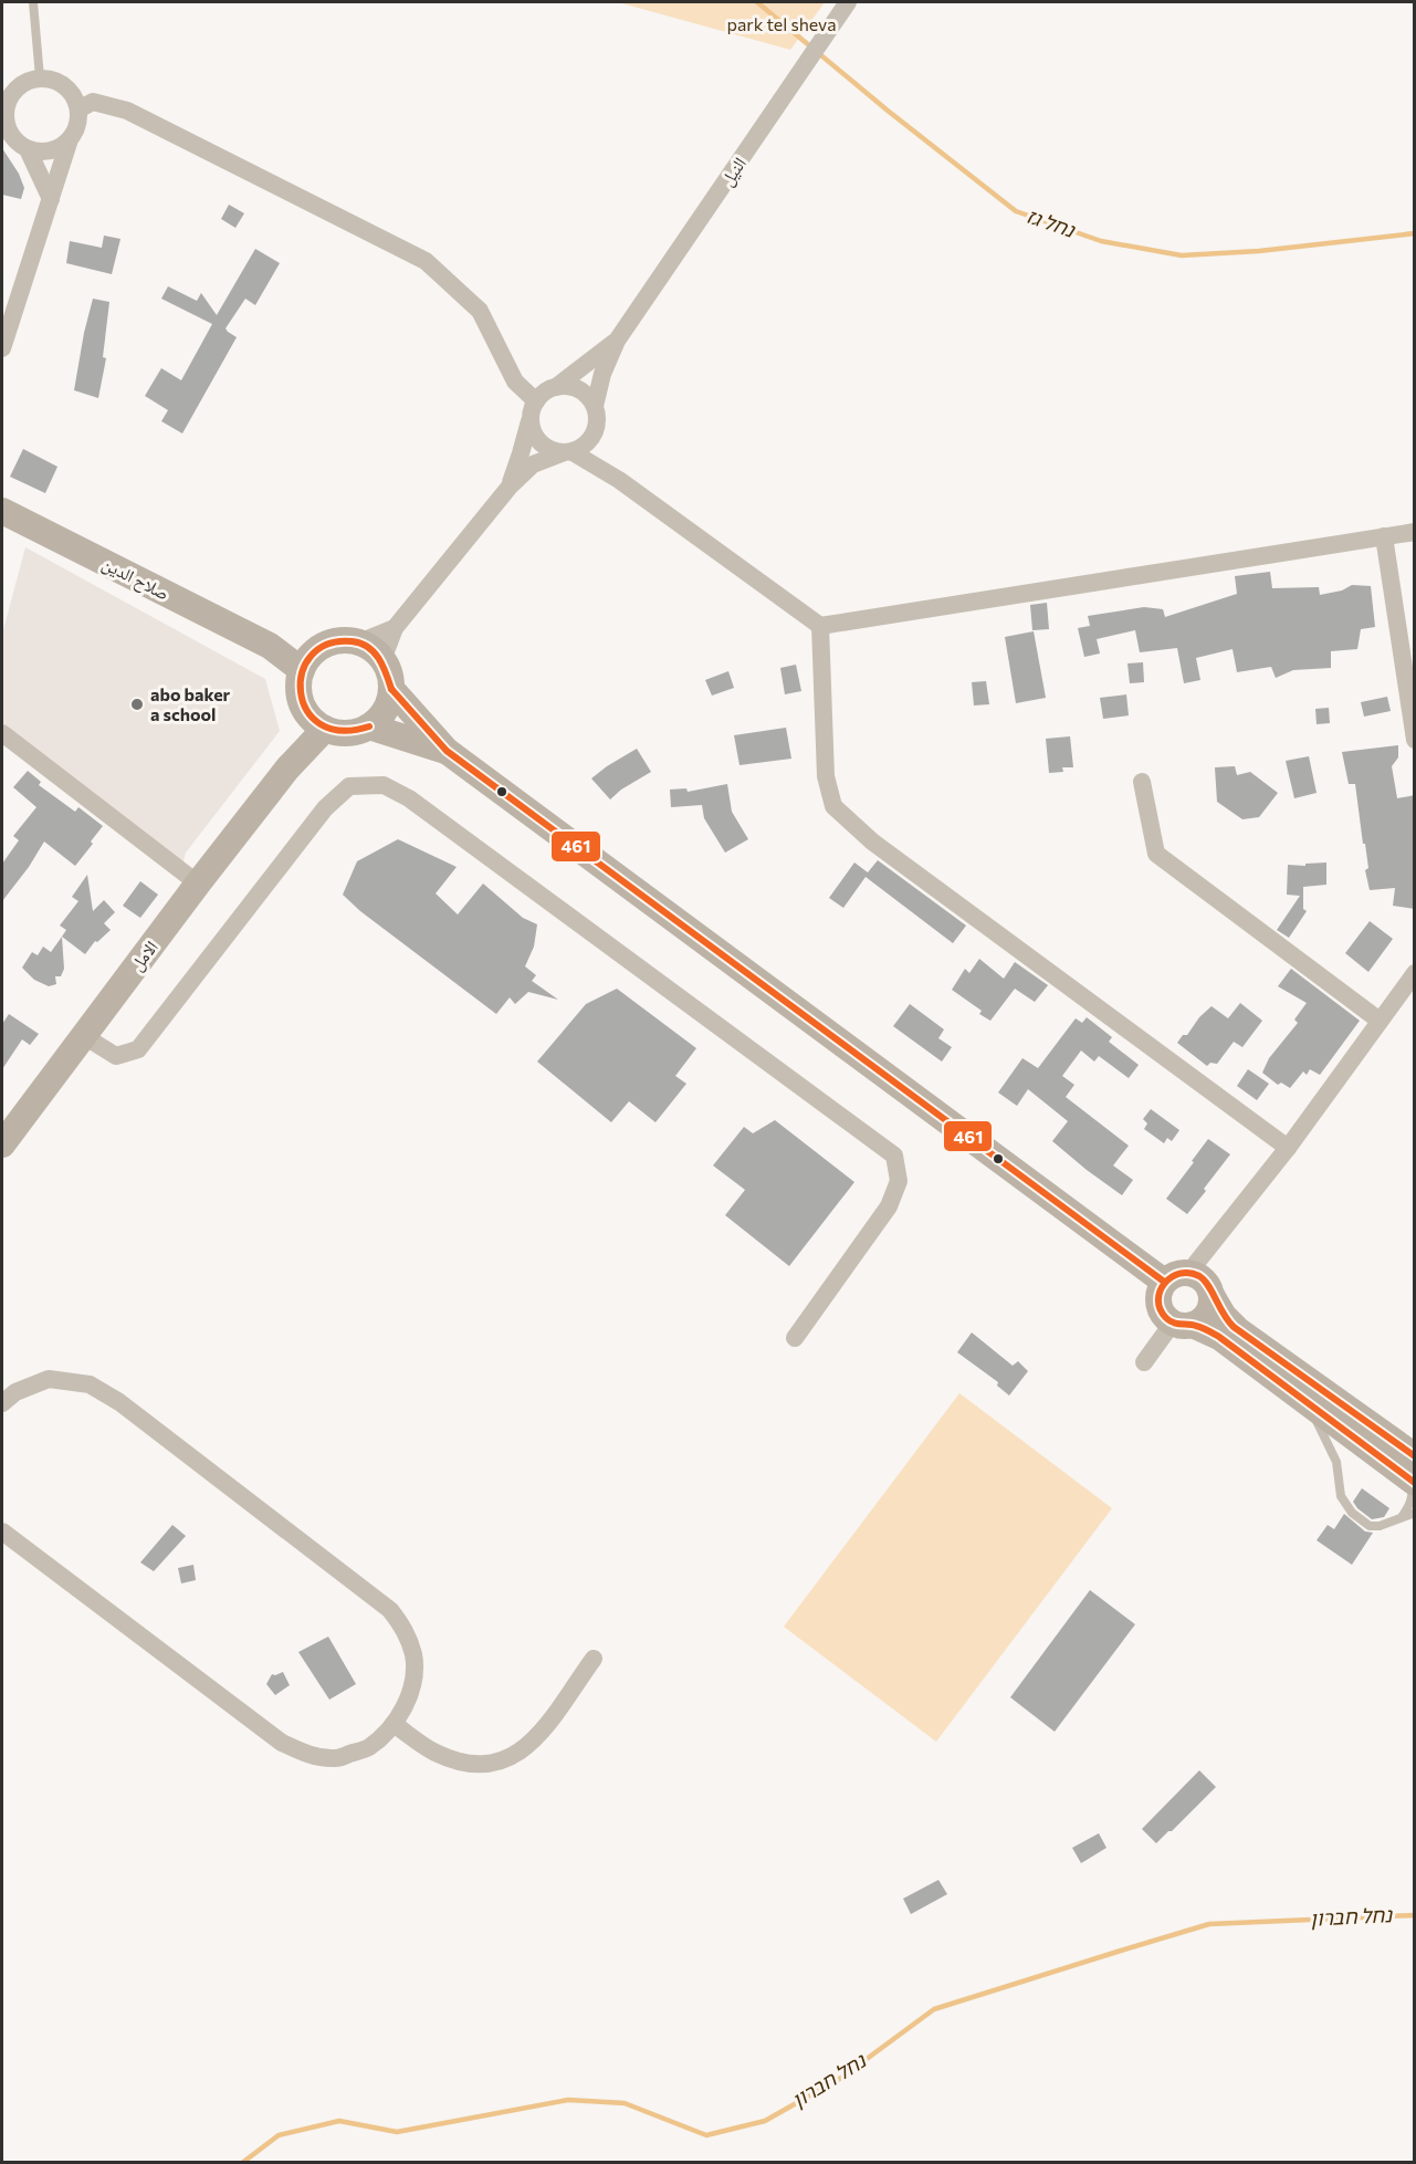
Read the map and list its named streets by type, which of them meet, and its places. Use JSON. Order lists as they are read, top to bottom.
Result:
{
  "streets": {
    "main road": ["صلاح الدين", "الامل"],
    "street": ["النيل"]
  },
  "crossings": [
    ["صلاح الدين", "الامل"]
  ],
  "water": ["נחל גז", "נחל חברון"],
  "parks": ["park tel sheva"],
  "places": ["abo baker a school"],
  "lines": ["transit line 461"]
}
